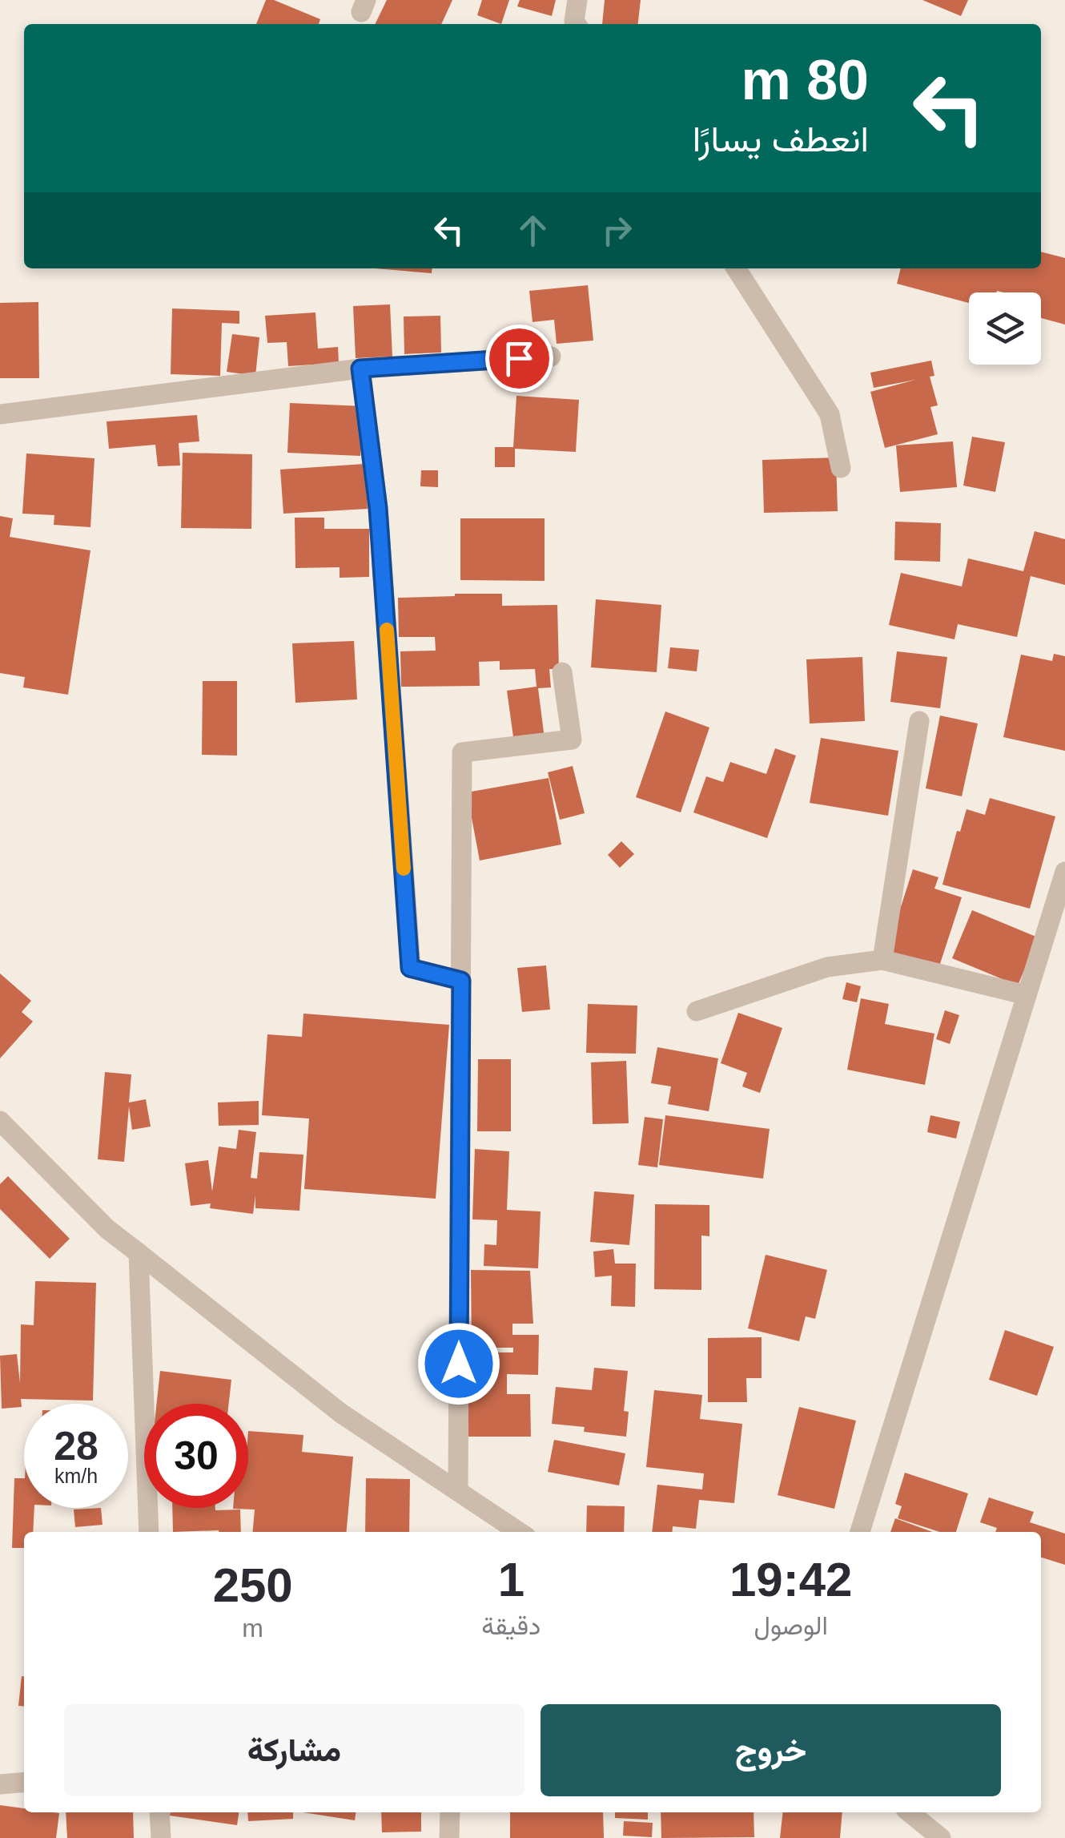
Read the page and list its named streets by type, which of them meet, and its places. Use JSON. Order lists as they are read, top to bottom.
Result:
{
  "page": {
    "turn": ["80 m", "انعطف يسارًا"],
    "speed": "28 km/h",
    "limit": "30",
    "eta": [
      "19:42",
      "الوصول",
      "1",
      "دقيقة",
      "250",
      "m"
    ],
    "buttons": ["خروج", "مشاركة"]
  }
}
